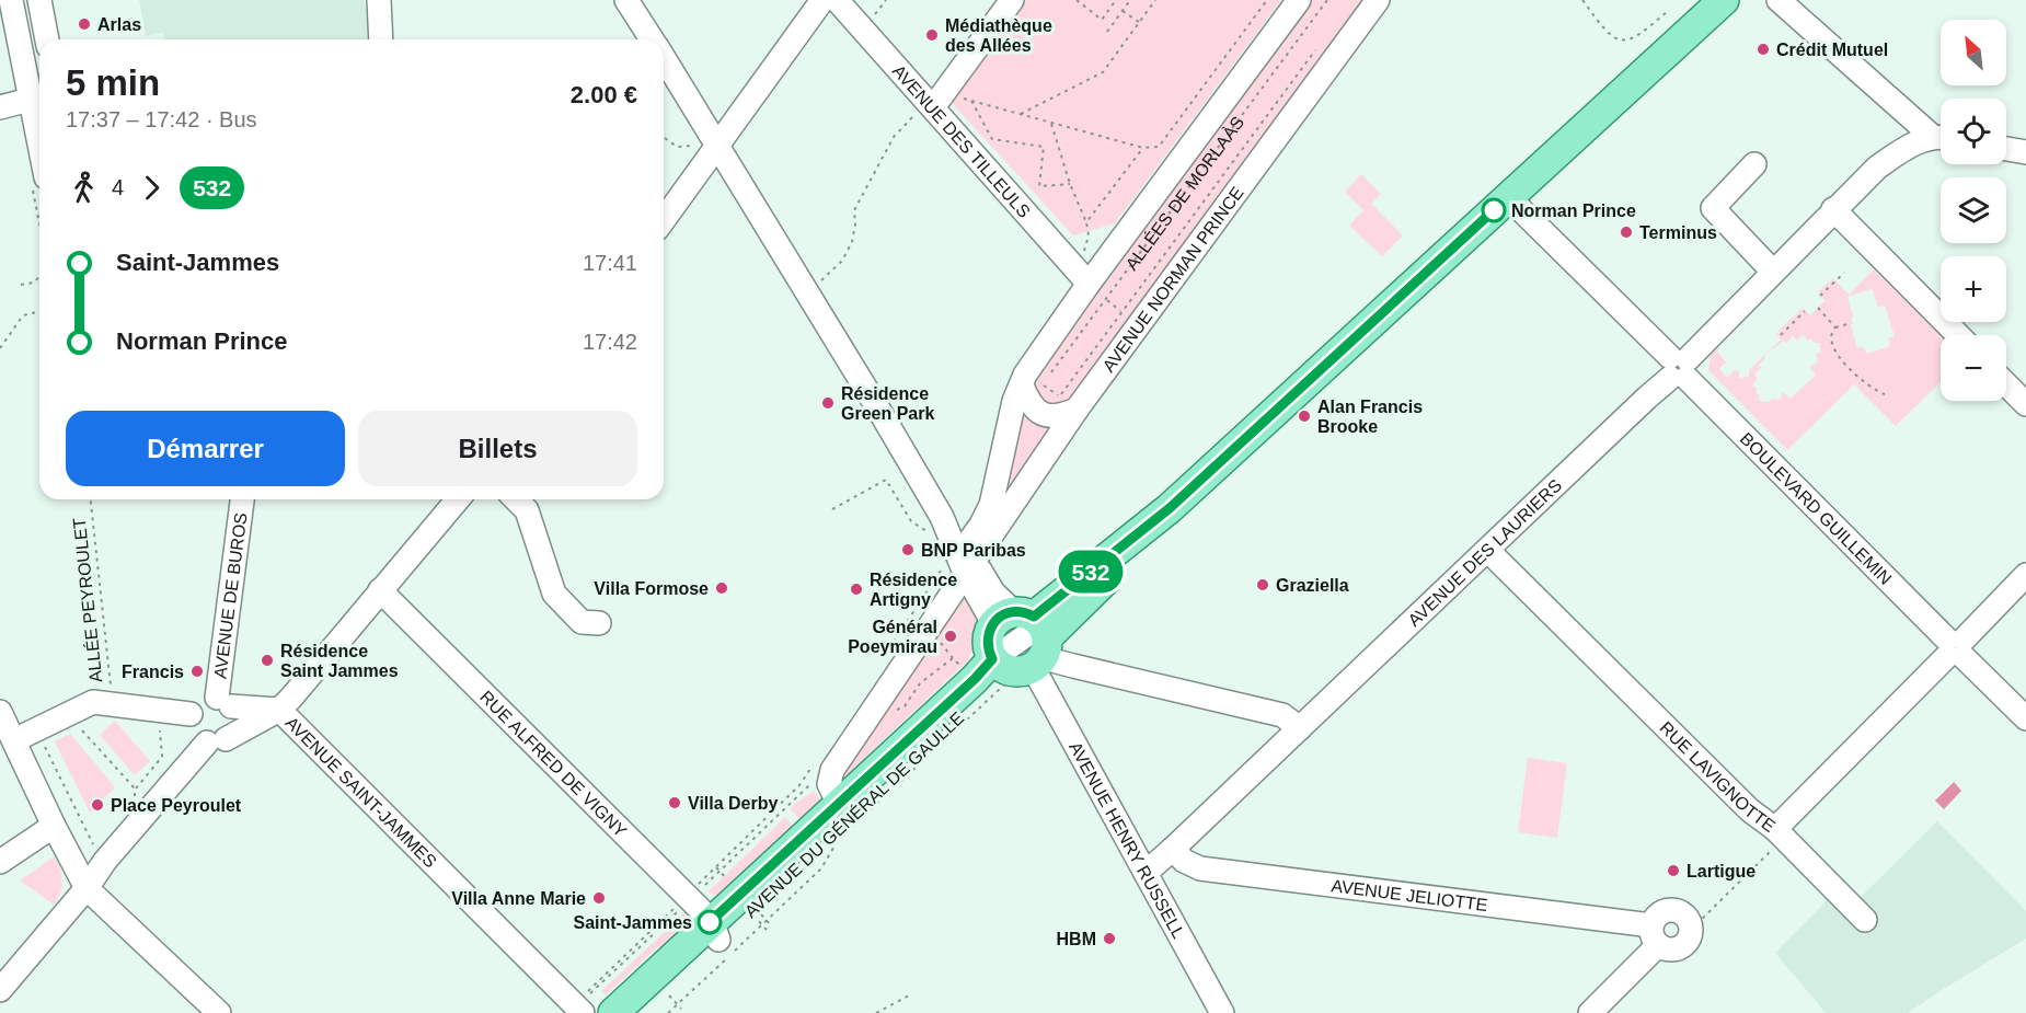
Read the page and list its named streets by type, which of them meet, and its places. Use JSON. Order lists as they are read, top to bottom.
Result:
{
  "streets": {
    "main road": ["AVENUE DU GÉNÉRAL DE GAULLE"],
    "street": [
      "AVENUE DES TILLEULS",
      "ALLÉES DE MORLAÀS",
      "AVENUE NORMAN PRINCE",
      "BOULEVARD GUILLEMIN",
      "AVENUE DES LAURIERS",
      "AVENUE DE BUROS",
      "RUE ALFRED DE VIGNY",
      "RUE LAVIGNOTTE",
      "AVENUE SAINT-JAMMES",
      "AVENUE HENRY RUSSELL",
      "AVENUE JELIOTTE"
    ],
    "path": ["ALLÉE PEYROULET"]
  },
  "crossings": [
    ["AVENUE DES TILLEULS", "ALLÉES DE MORLAÀS"],
    ["ALLÉES DE MORLAÀS", "AVENUE NORMAN PRINCE"],
    ["ALLÉES DE MORLAÀS", "AVENUE DU GÉNÉRAL DE GAULLE"],
    ["ALLÉES DE MORLAÀS", "AVENUE HENRY RUSSELL"],
    ["AVENUE NORMAN PRINCE", "AVENUE HENRY RUSSELL"],
    ["BOULEVARD GUILLEMIN", "AVENUE DES LAURIERS"],
    ["BOULEVARD GUILLEMIN", "RUE LAVIGNOTTE"],
    ["AVENUE DES LAURIERS", "RUE LAVIGNOTTE"],
    ["AVENUE DES LAURIERS", "AVENUE HENRY RUSSELL"],
    ["AVENUE DES LAURIERS", "AVENUE JELIOTTE"],
    ["RUE ALFRED DE VIGNY", "AVENUE DU GÉNÉRAL DE GAULLE"],
    ["AVENUE DU GÉNÉRAL DE GAULLE", "AVENUE HENRY RUSSELL"]
  ],
  "places": [
    "Arlas",
    "Médiathèque des Allées",
    "Crédit Mutuel",
    "Norman Prince",
    "Terminus",
    "Résidence Green Park",
    "Alan Francis Brooke",
    "BNP Paribas",
    "Graziella",
    "Villa Formose",
    "Résidence Artigny",
    "Général Poeymirau",
    "Résidence Saint Jammes",
    "Francis",
    "Villa Derby",
    "Place Peyroulet",
    "Lartigue",
    "Villa Anne Marie",
    "Saint-Jammes",
    "HBM"
  ],
  "lines": ["bus line 532"],
  "north": "top left",
  "page": {
    "on_map": "532",
    "map_buttons": ["+", "−"],
    "heading": ["5 min", "17:37 – 17:42 · Bus", "2.00 €"],
    "legs": ["4", "532"],
    "list": [
      {
        "name": "Saint-Jammes",
        "value": "17:41"
      },
      {
        "name": "Norman Prince",
        "value": "17:42"
      }
    ],
    "buttons": ["Démarrer", "Billets"]
  }
}
